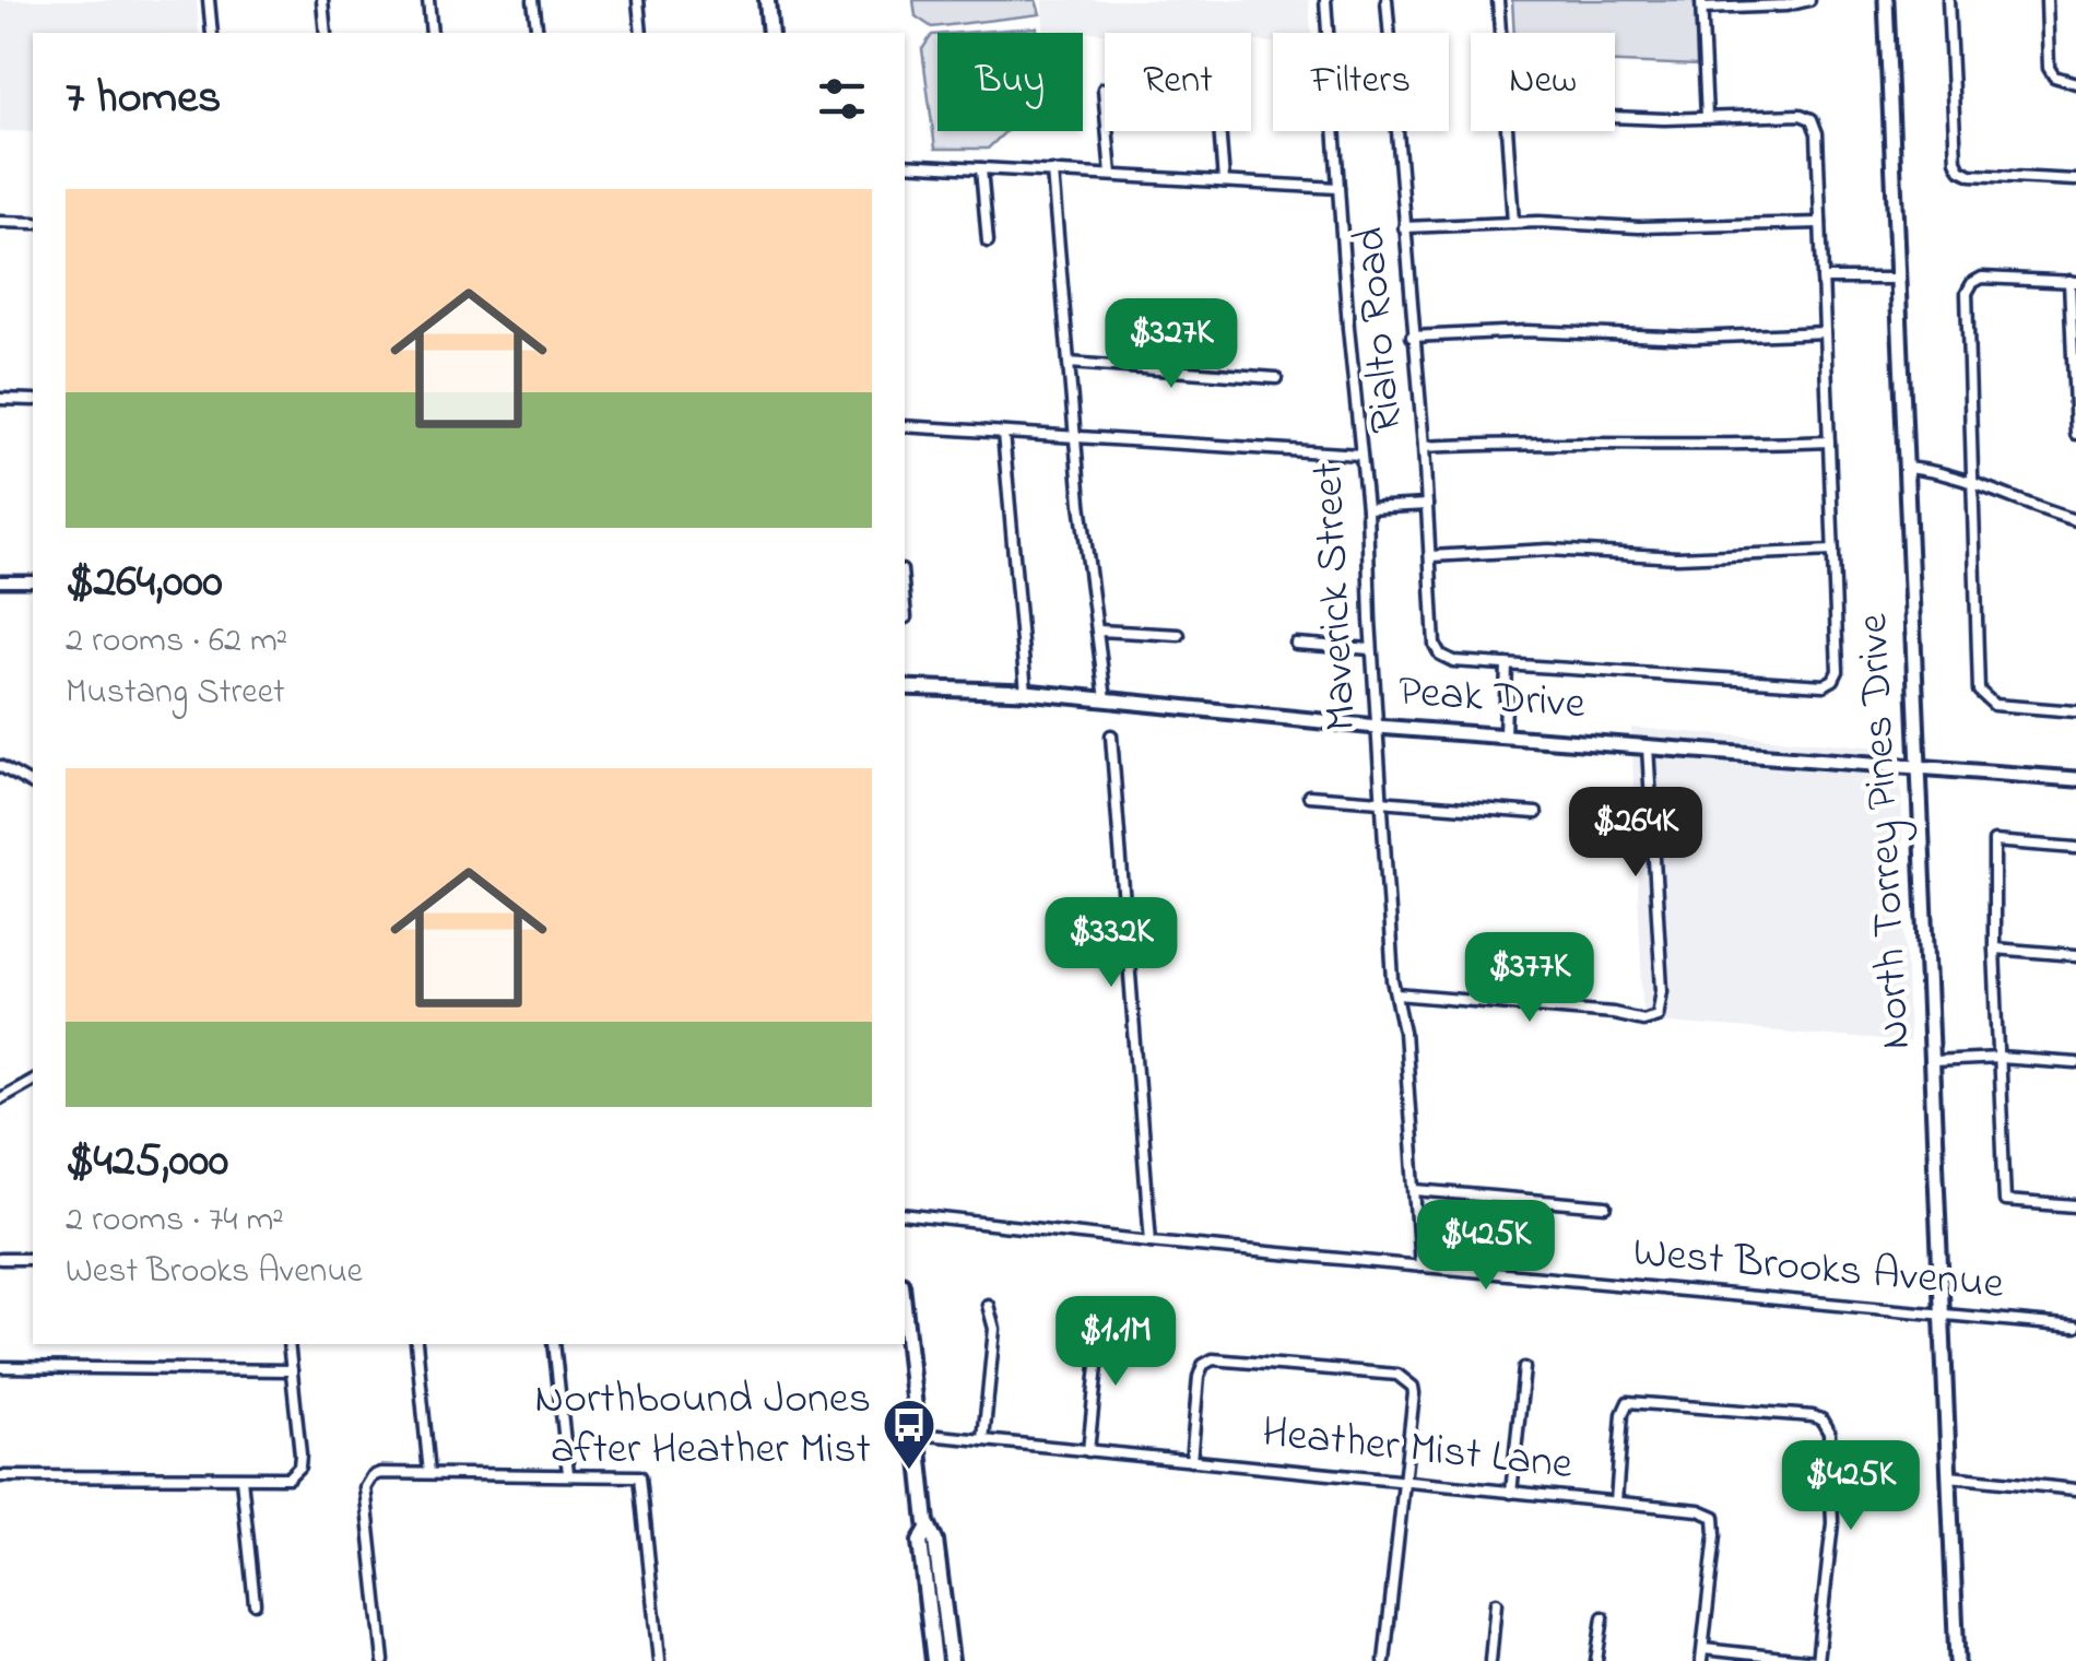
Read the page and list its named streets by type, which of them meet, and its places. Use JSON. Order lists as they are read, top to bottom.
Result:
{
  "streets": {
    "main road": ["Peak Drive", "North Torrey Pines Drive"],
    "street": [
      "Rialto Road",
      "Maverick Street",
      "West Brooks Avenue",
      "Heather Mist Lane"
    ]
  },
  "crossings": [
    ["Maverick Street", "Peak Drive"],
    ["Maverick Street", "West Brooks Avenue"],
    ["Peak Drive", "North Torrey Pines Drive"],
    ["North Torrey Pines Drive", "West Brooks Avenue"]
  ],
  "places": {
    "bus stop": ["Northbound Jones after Heather Mist"]
  },
  "page": {
    "chip": [
      "Buy",
      "Rent",
      "Filters",
      "New"
    ],
    "heading": "7 homes",
    "list": [
      {
        "name": "$264,000",
        "note": "2 rooms · 62 m² · Mustang Street"
      },
      {
        "name": "$425,000",
        "note": "2 rooms · 74 m² · West Brooks Avenue"
      }
    ],
    "price": [
      "$327K",
      "$264K",
      "$332K",
      "$377K",
      "$425K",
      "$1.1M",
      "$425K"
    ]
  }
}
